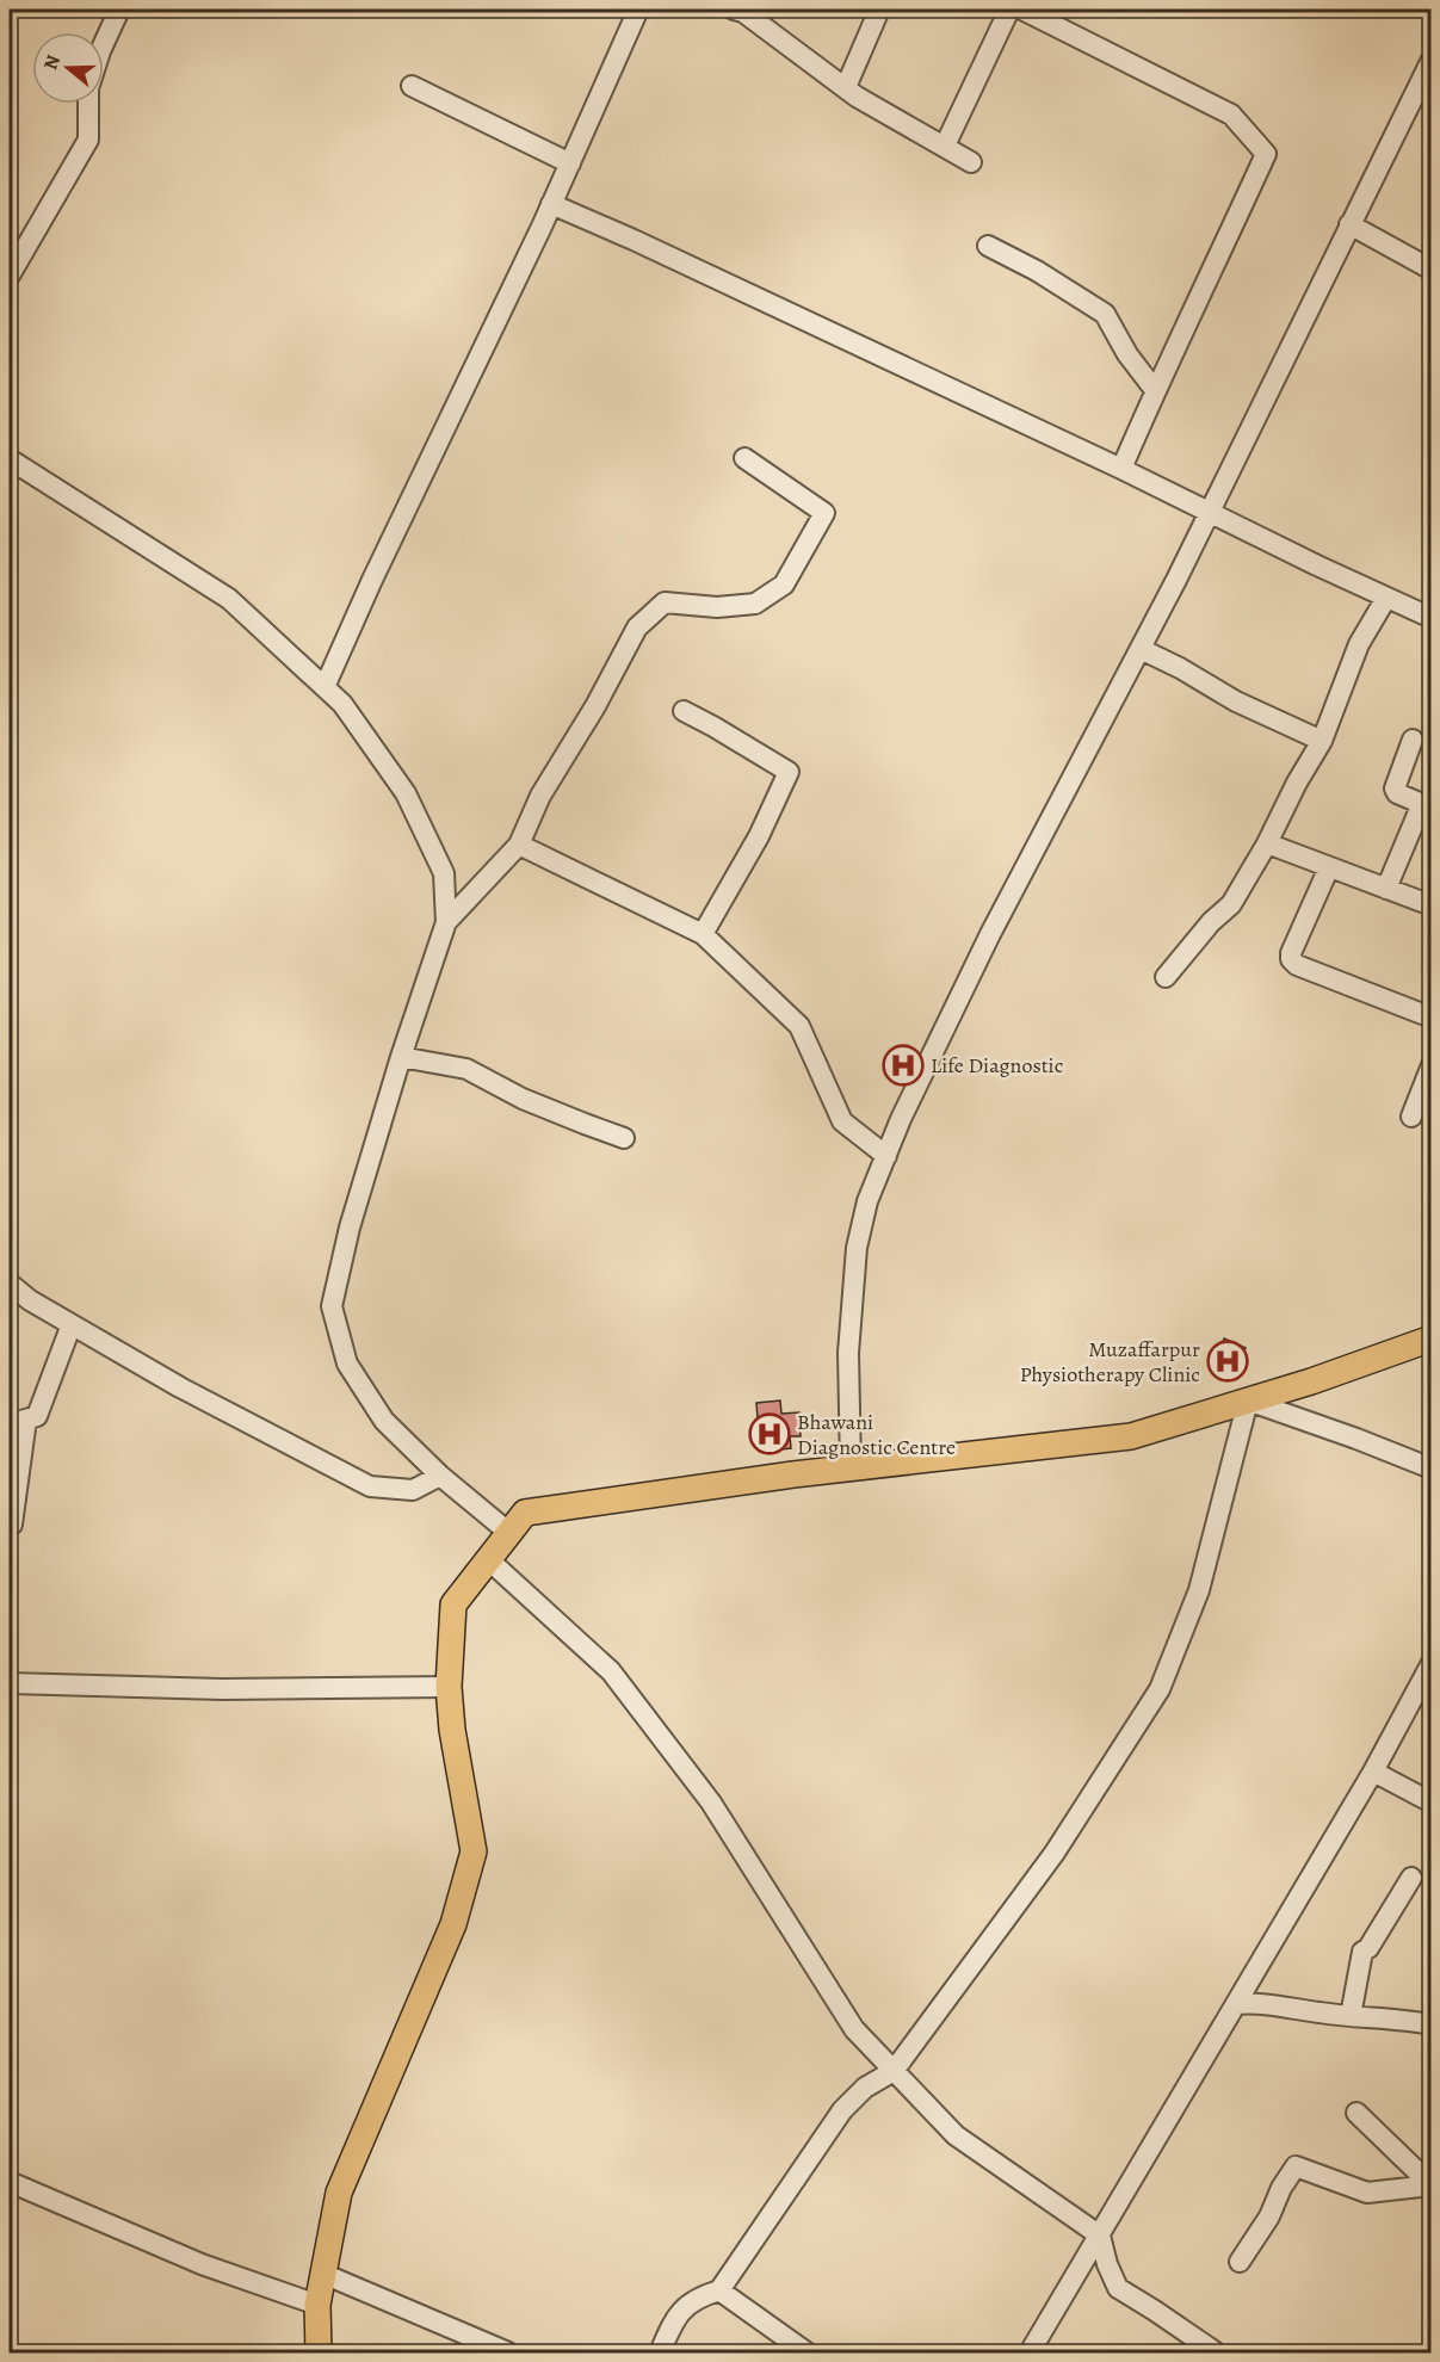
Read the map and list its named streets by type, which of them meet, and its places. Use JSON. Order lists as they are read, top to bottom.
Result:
{
  "places": {
    "hospital": ["Life Diagnostic", "Muzaffarpur Physiotherapy Clinic", "Bhawani Diagnostic Centre"]
  },
  "north": "left"
}
